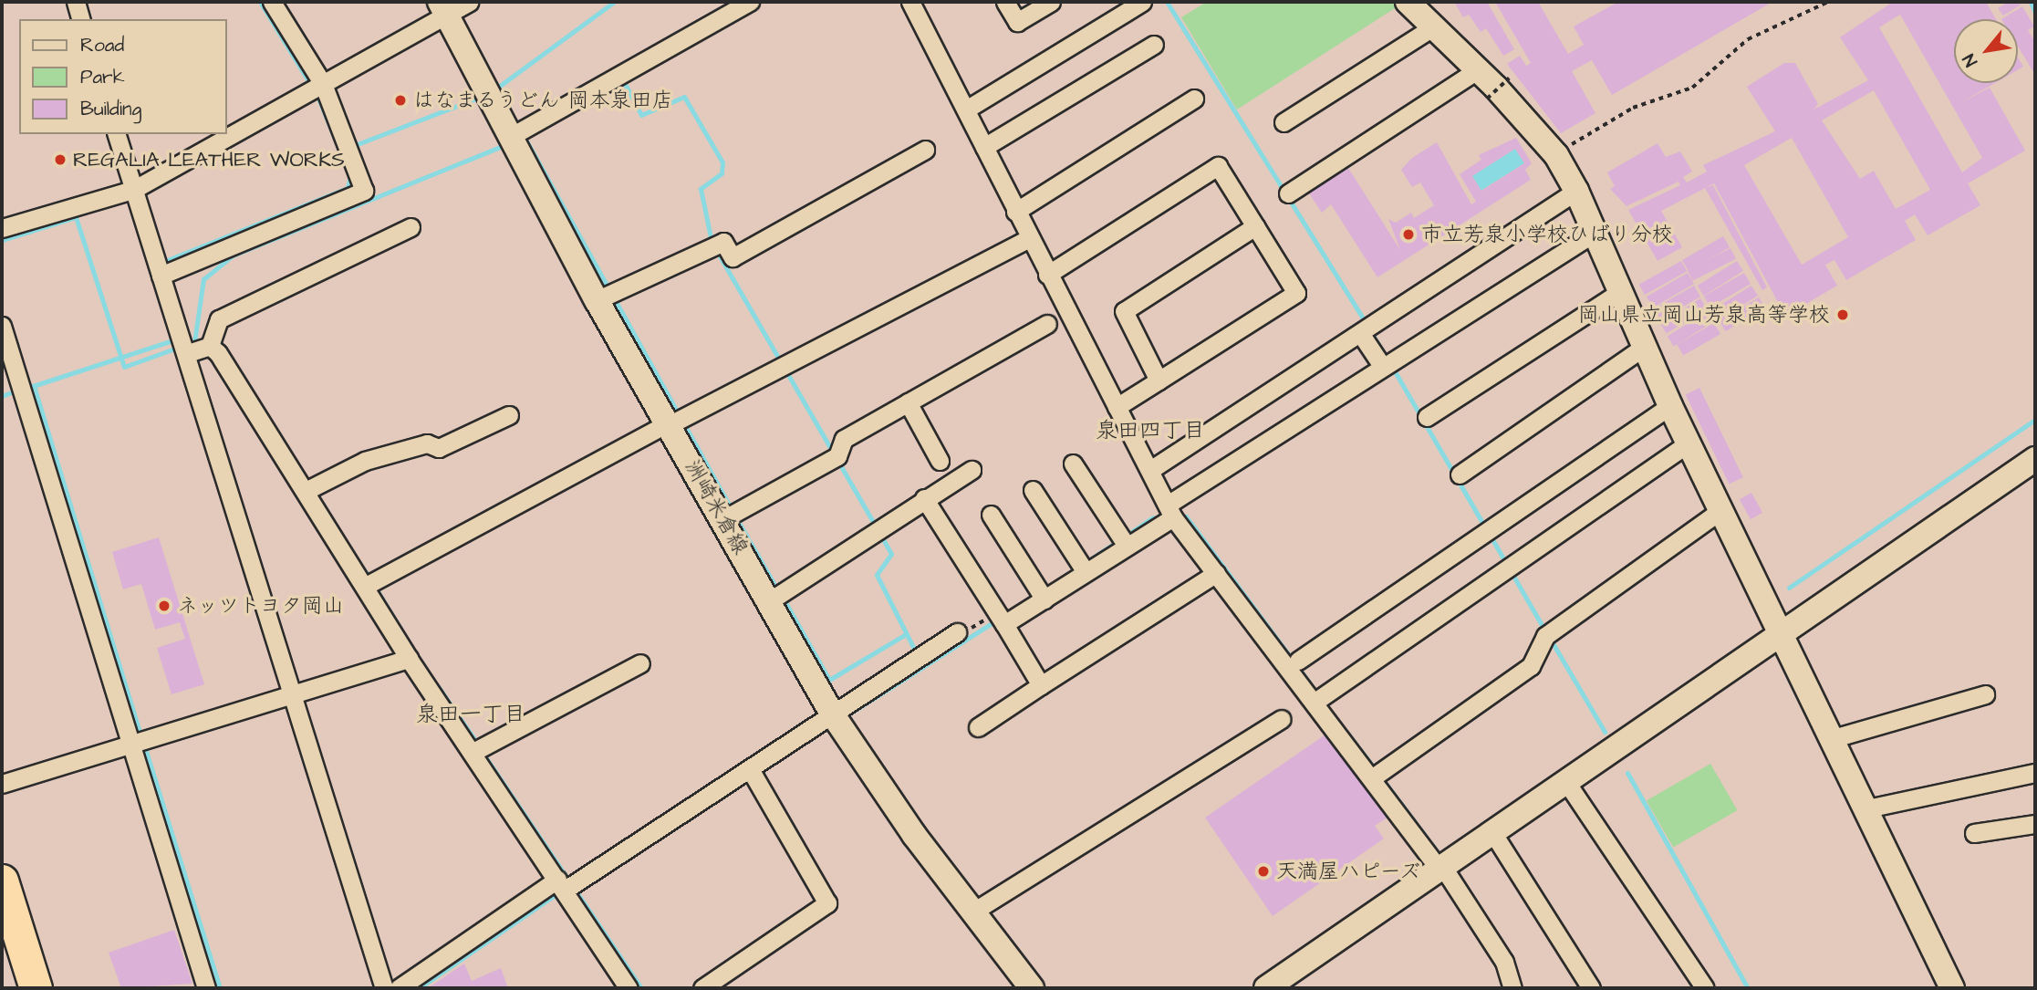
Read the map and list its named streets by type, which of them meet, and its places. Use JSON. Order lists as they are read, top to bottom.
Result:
{
  "streets": {
    "street": ["洲崎米倉線"]
  },
  "districts": ["泉田四丁目", "泉田一丁目"],
  "places": [
    "はなまるうどん 岡本泉田店",
    "REGALIA LEATHER WORKS",
    "市立芳泉小学校ひばり分校",
    "岡山県立岡山芳泉高等学校",
    "ネッツトヨタ岡山",
    "天満屋ハピーズ"
  ],
  "legend": ["Road", "Park", "Building"],
  "north": "bottom left"
}
